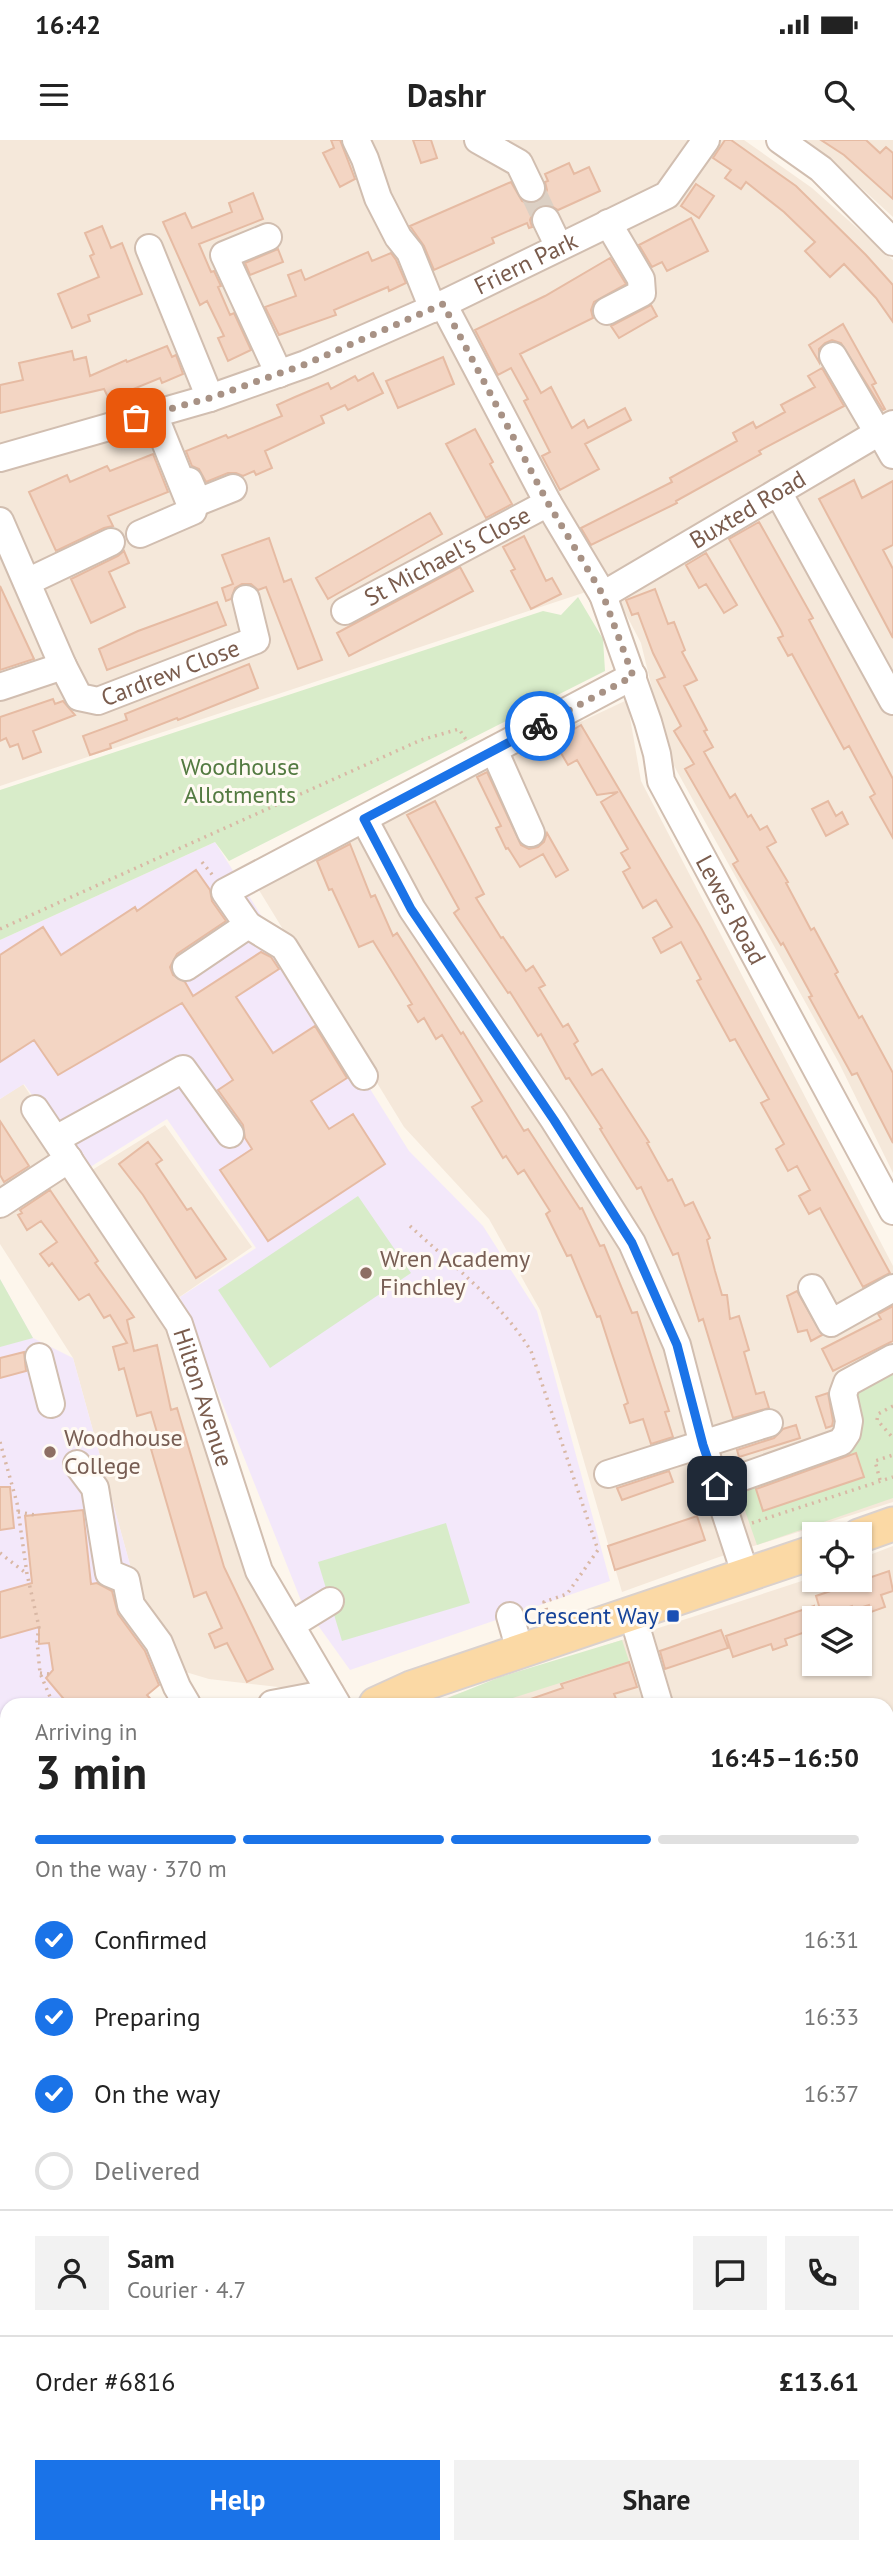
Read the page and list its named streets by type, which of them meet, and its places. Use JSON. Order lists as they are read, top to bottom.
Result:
{
  "streets": {
    "street": [
      "Friern Park",
      "Buxted Road",
      "St Michael's Close",
      "Cardrew Close",
      "Lewes Road",
      "Hilton Avenue"
    ]
  },
  "crossings": [
    ["Friern Park", "Lewes Road"],
    ["Buxted Road", "Lewes Road"],
    ["St Michael's Close", "Lewes Road"]
  ],
  "parks": ["Woodhouse Allotments"],
  "places": {
    "other": ["Wren Academy Finchley", "Woodhouse College"],
    "transit": ["Crescent Way"]
  },
  "page": {
    "status": "16:42",
    "header": "Dashr",
    "heading": ["3 min", "Arriving in", "16:45–16:50"],
    "panel": [
      "Sam",
      "Courier · 4.7",
      "Order #6816",
      "£13.61"
    ],
    "bar": "On the way · 370 m",
    "list": [
      ["Confirmed", "16:31"],
      ["Preparing", "16:33"],
      ["On the way", "16:37"],
      "Delivered"
    ],
    "buttons": ["Help", "Share"]
  }
}
